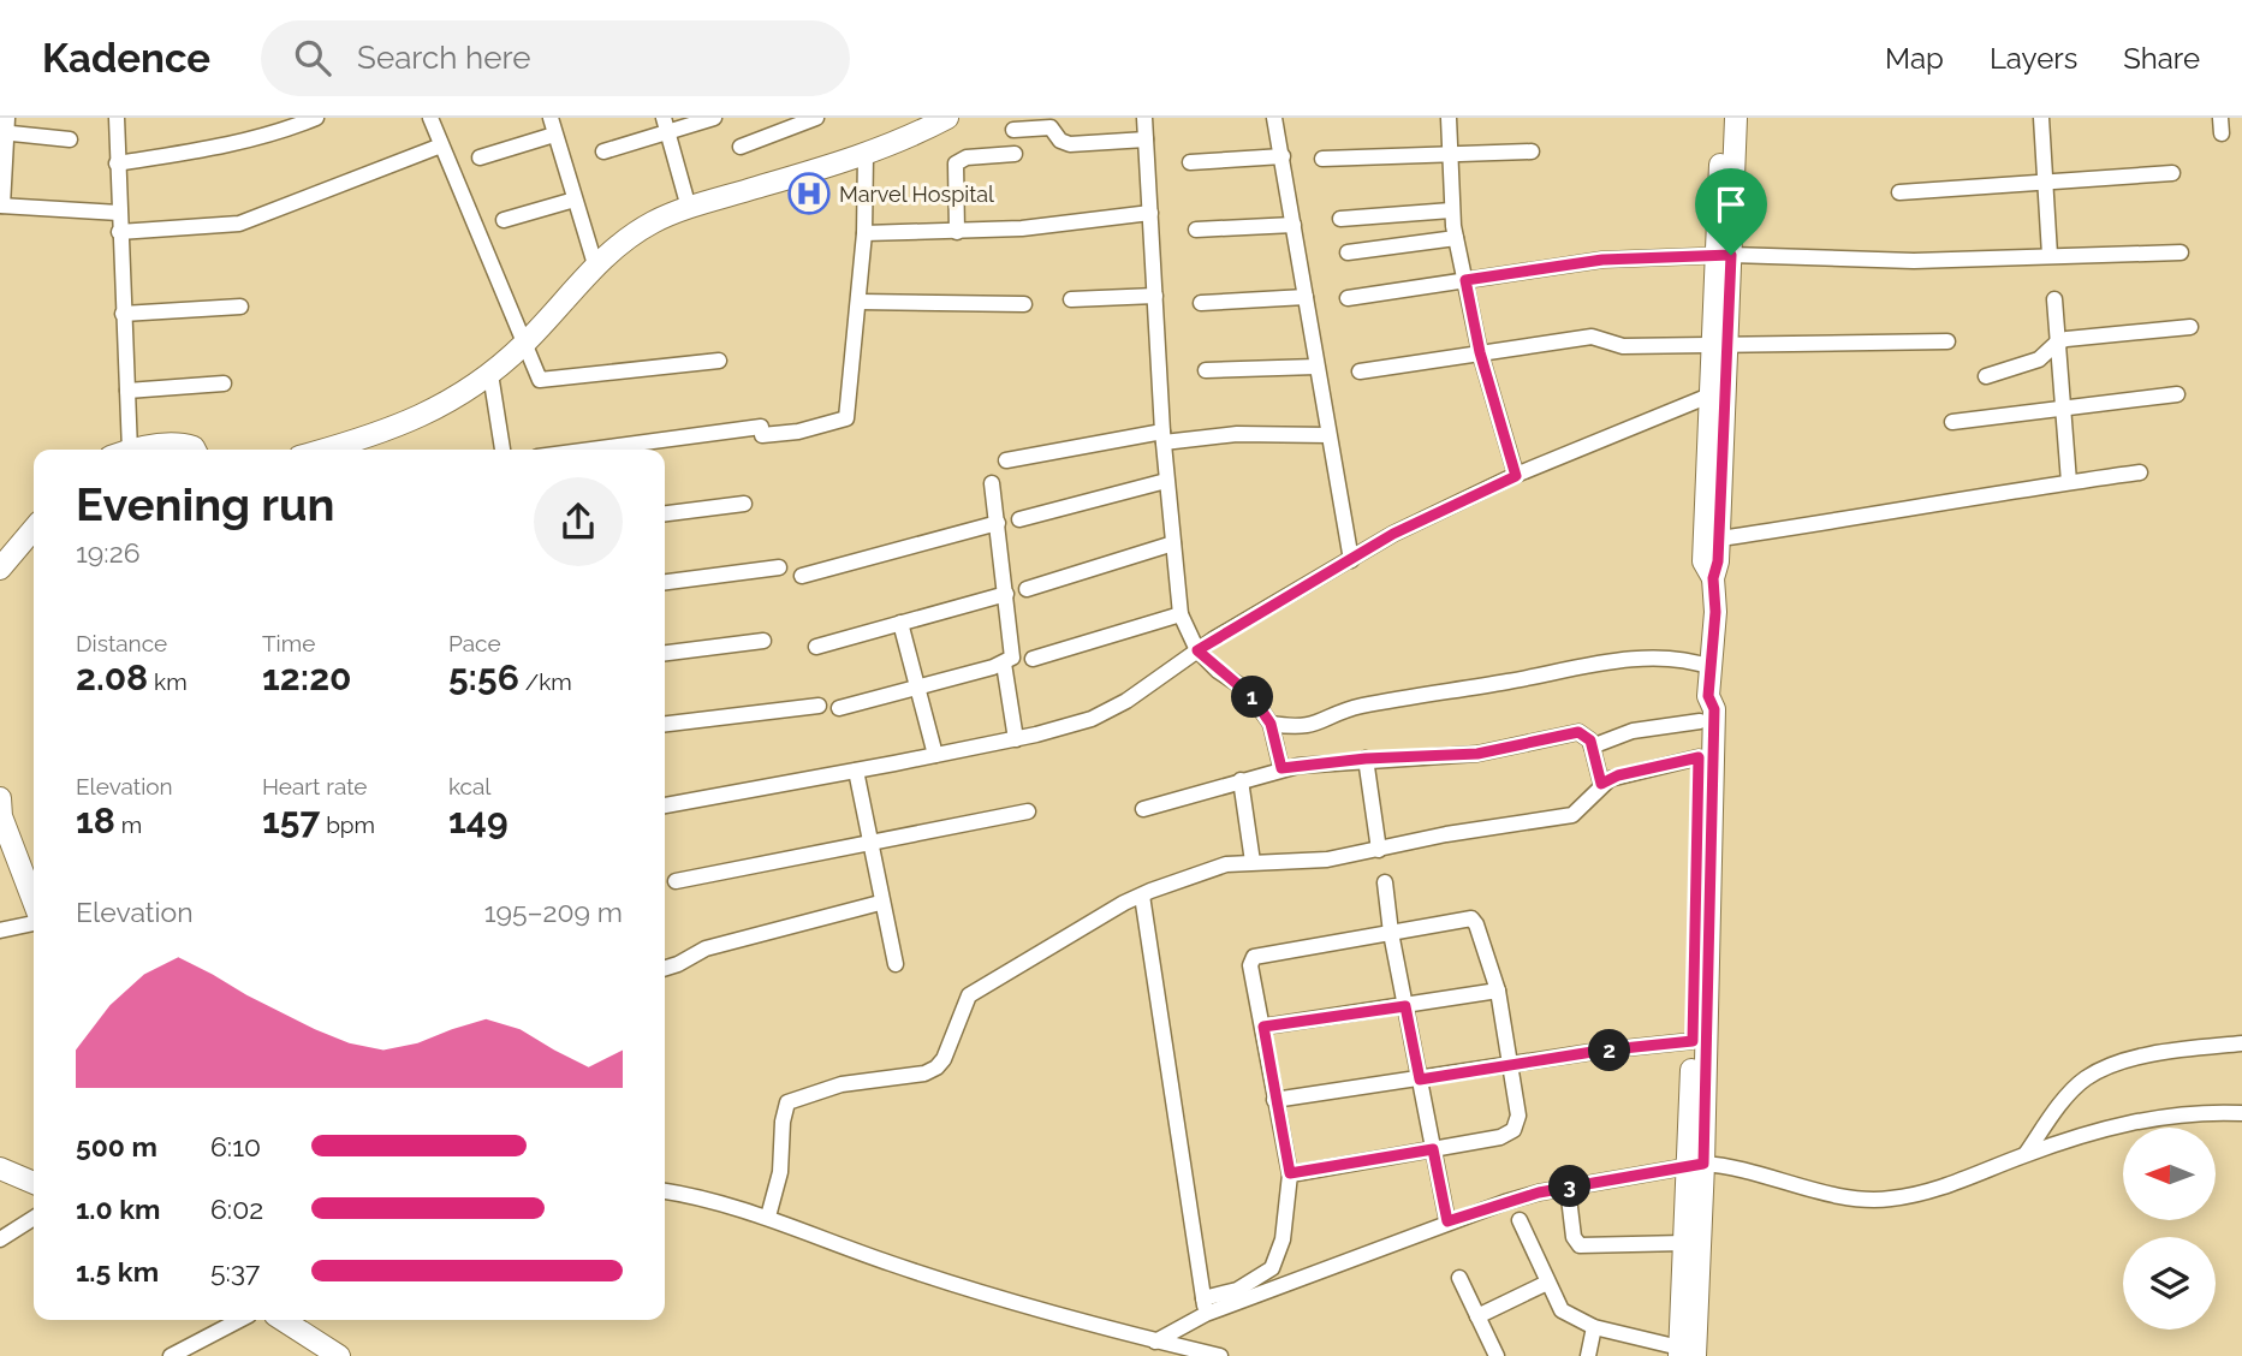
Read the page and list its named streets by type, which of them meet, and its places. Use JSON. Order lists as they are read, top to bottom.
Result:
{
  "places": {
    "hospital": ["Marvel Hospital"]
  },
  "north": "left",
  "page": {
    "header": "Kadence",
    "search": "Search here",
    "nav": ["Map", "Layers", "Share"],
    "heading": ["Evening run", "19:26"],
    "stats": [
      ["Distance", "2.08 km"],
      ["Time", "12:20"],
      ["Pace", "5:56 /km"],
      ["Elevation", "18 m"],
      ["Heart rate", "157 bpm"],
      ["kcal", "149"]
    ],
    "pins": ["1", "2", "3"],
    "chart": ["Elevation", "195–209 m"],
    "list": [
      {
        "name": "500 m",
        "note": "6:10"
      },
      {
        "name": "1.0 km",
        "note": "6:02"
      },
      {
        "name": "1.5 km",
        "note": "5:37"
      }
    ]
  }
}
